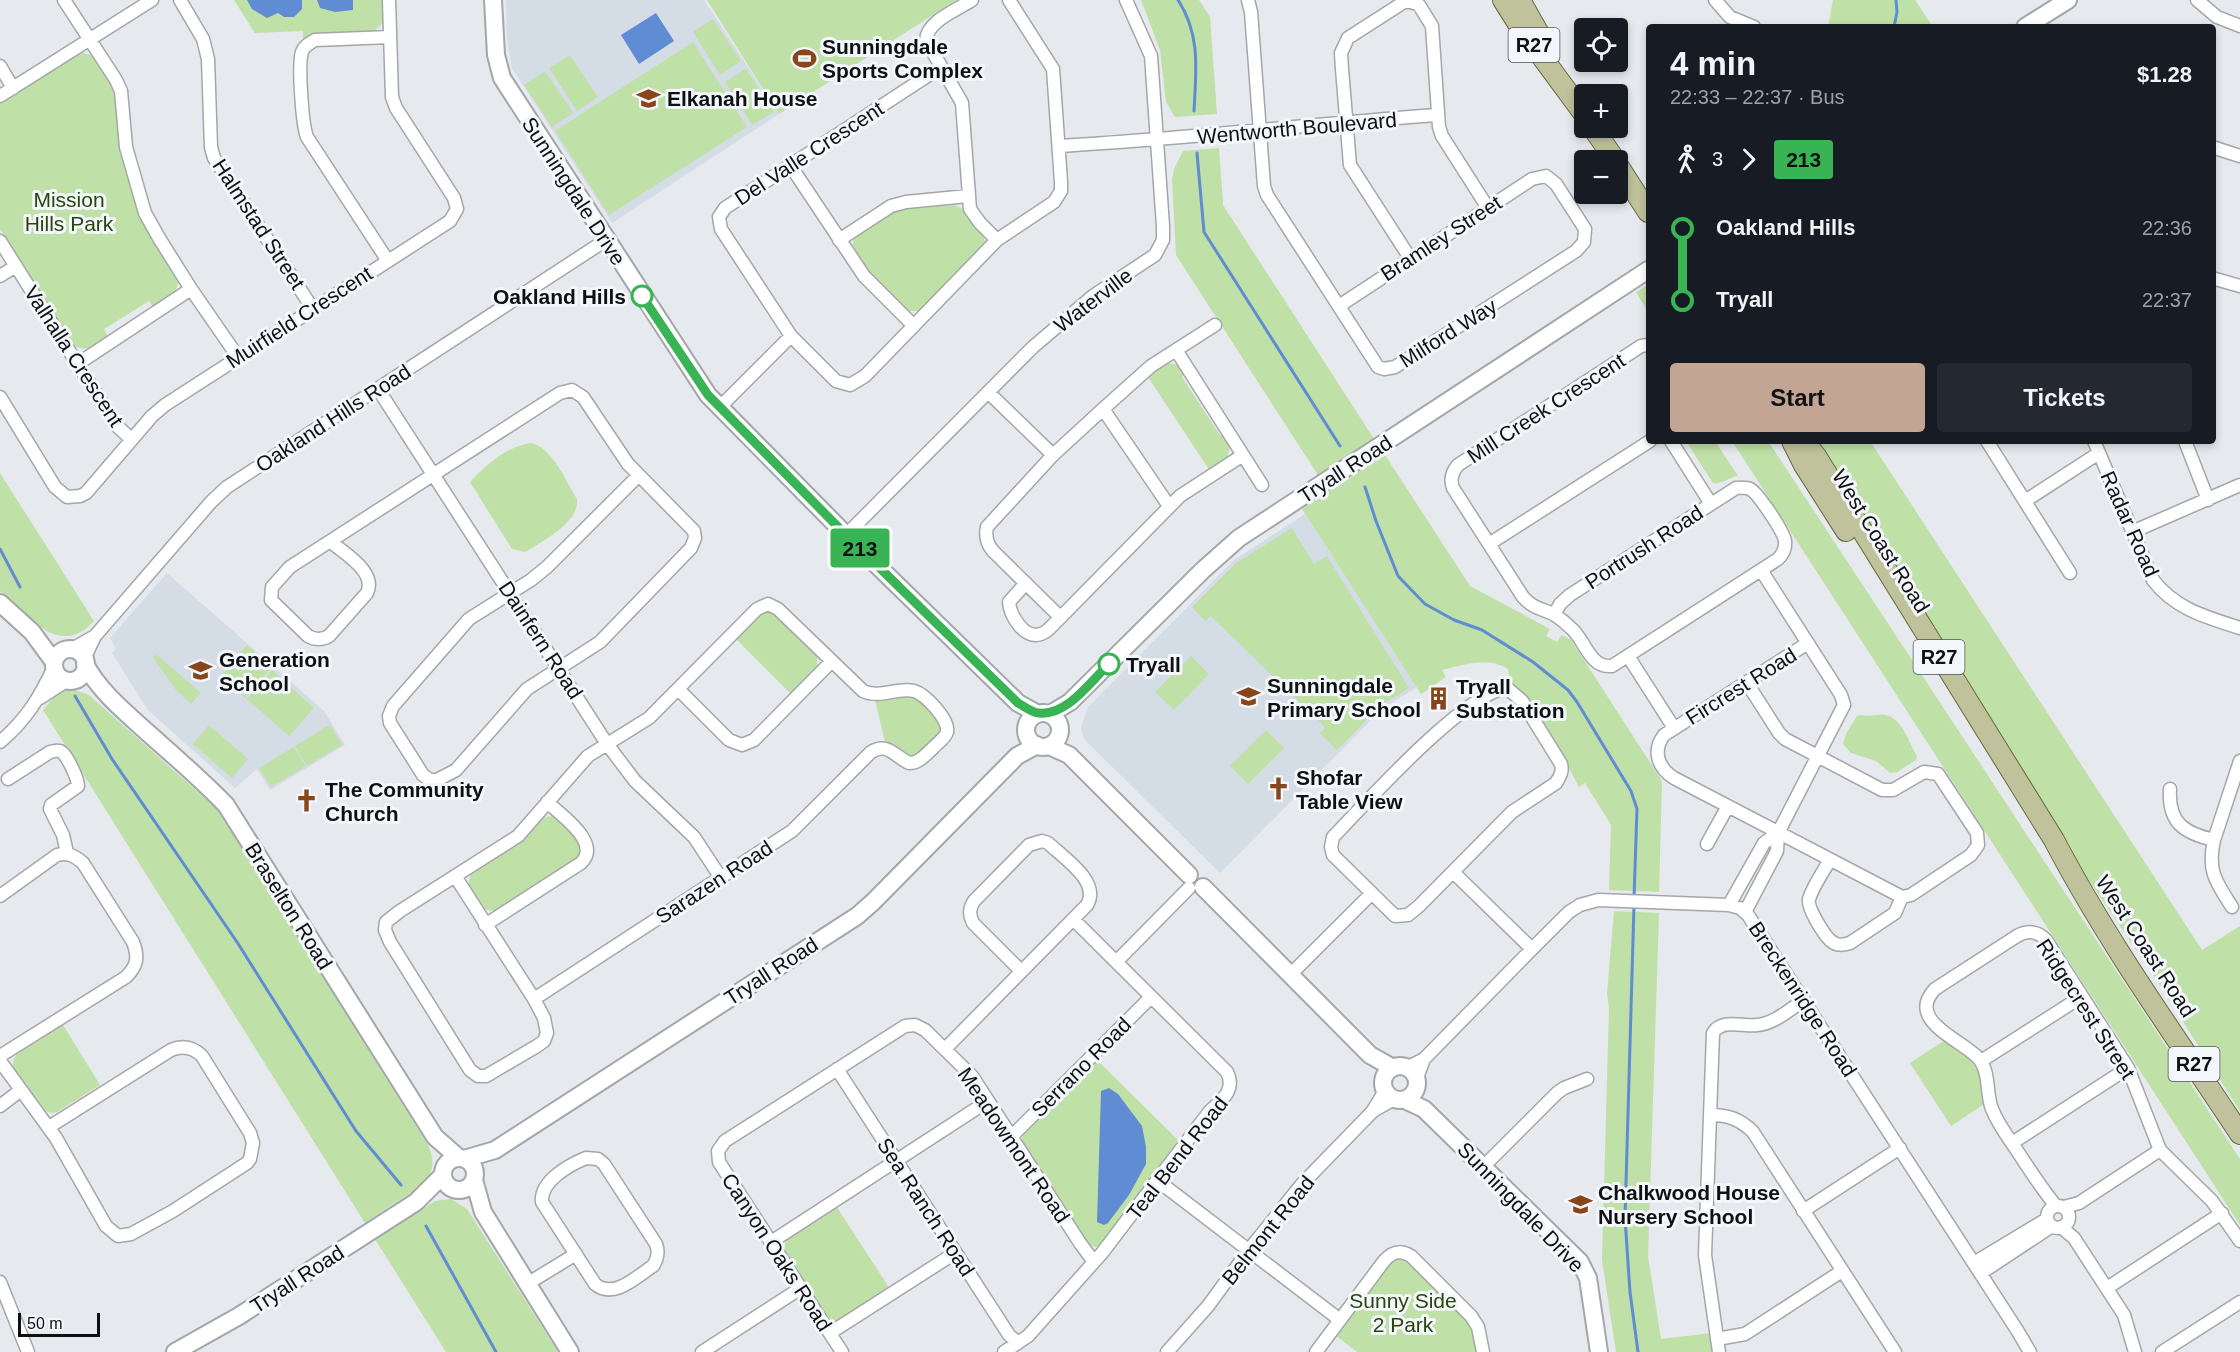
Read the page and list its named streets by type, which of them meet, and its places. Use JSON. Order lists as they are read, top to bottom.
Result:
{
  "streets": {
    "main road": ["R27", "West Coast Road"],
    "street": [
      "Wentworth Boulevard",
      "Del Valle Crescent",
      "Sunningdale Drive",
      "Halmstad Street",
      "Bramley Street",
      "Waterville",
      "Muirfield Crescent",
      "Milford Way",
      "Valhalla Crescent",
      "Mill Creek Crescent",
      "Oakland Hills Road",
      "Tryall Road",
      "Radar Road",
      "Portrush Road",
      "Dainfern Road",
      "Fircrest Road",
      "Sarazen Road",
      "Braselton Road",
      "Breckenridge Road",
      "Ridgecrest Street",
      "Serrano Road",
      "Meadowmont Road",
      "Teal Bend Road",
      "Sea Ranch Road",
      "Belmont Road",
      "Canyon Oaks Road"
    ]
  },
  "crossings": [
    ["Wentworth Boulevard", "Waterville"],
    ["Wentworth Boulevard", "Milford Way"],
    ["Sunningdale Drive", "Waterville"],
    ["Sunningdale Drive", "Oakland Hills Road"],
    ["Sunningdale Drive", "Tryall Road"],
    ["Sunningdale Drive", "Breckenridge Road"],
    ["Sunningdale Drive", "Belmont Road"],
    ["Halmstad Street", "Muirfield Crescent"],
    ["Bramley Street", "Milford Way"],
    ["Muirfield Crescent", "Valhalla Crescent"],
    ["Oakland Hills Road", "Dainfern Road"],
    ["Oakland Hills Road", "Braselton Road"],
    ["Tryall Road", "Braselton Road"],
    ["Dainfern Road", "Sarazen Road"],
    ["Serrano Road", "Meadowmont Road"],
    ["Serrano Road", "Teal Bend Road"],
    ["Meadowmont Road", "Teal Bend Road"],
    ["Meadowmont Road", "Sea Ranch Road"],
    ["Meadowmont Road", "Canyon Oaks Road"],
    ["Teal Bend Road", "Sea Ranch Road"]
  ],
  "parks": ["Mission Hills Park", "Sunny Side 2 Park"],
  "places": {
    "sports": ["Sunningdale Sports Complex"],
    "school or university": [
      "Elkanah House",
      "Generation School",
      "Sunningdale Primary School",
      "Chalkwood House Nursery School"
    ],
    "other": ["Oakland Hills", "Tryall"],
    "building": ["Tryall Substation"],
    "church": ["Shofar Table View", "The Community Church"]
  },
  "lines": ["bus line 213"],
  "scale_bar": "50 m",
  "page": {
    "on_map": "213",
    "map_buttons": ["+", "−"],
    "heading": ["4 min", "22:33 – 22:37 · Bus", "$1.28"],
    "legs": ["3", "213"],
    "list": [
      {
        "name": "Oakland Hills",
        "value": "22:36"
      },
      {
        "name": "Tryall",
        "value": "22:37"
      }
    ],
    "buttons": ["Start", "Tickets"],
    "scale": "50 m"
  }
}
